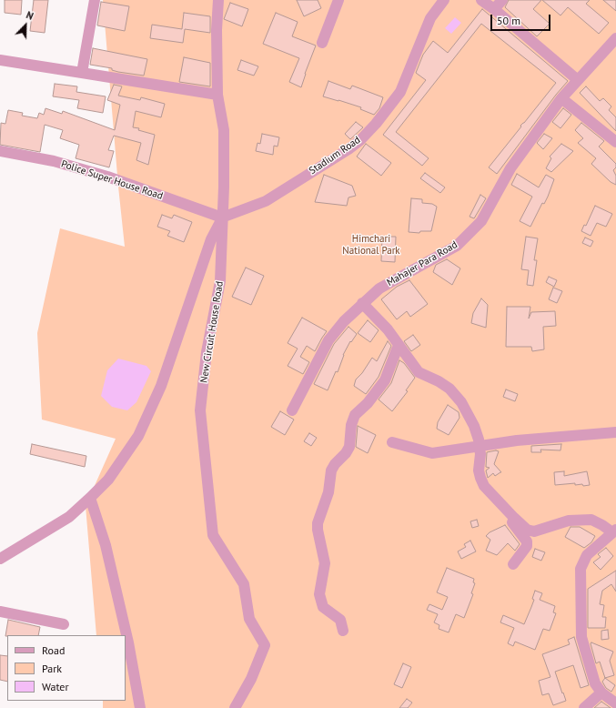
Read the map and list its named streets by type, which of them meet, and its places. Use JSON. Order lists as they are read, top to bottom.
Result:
{
  "streets": {
    "street": [
      "Stadium Road",
      "Police Super House Road",
      "Mahajer Para Road",
      "New Circuit House Road"
    ]
  },
  "crossings": [
    ["Stadium Road", "Police Super House Road"],
    ["Stadium Road", "New Circuit House Road"],
    ["Police Super House Road", "New Circuit House Road"]
  ],
  "parks": ["Himchari National Park"],
  "legend": ["Road", "Park", "Water"],
  "scale_bar": "50 m",
  "north": "top right"
}
